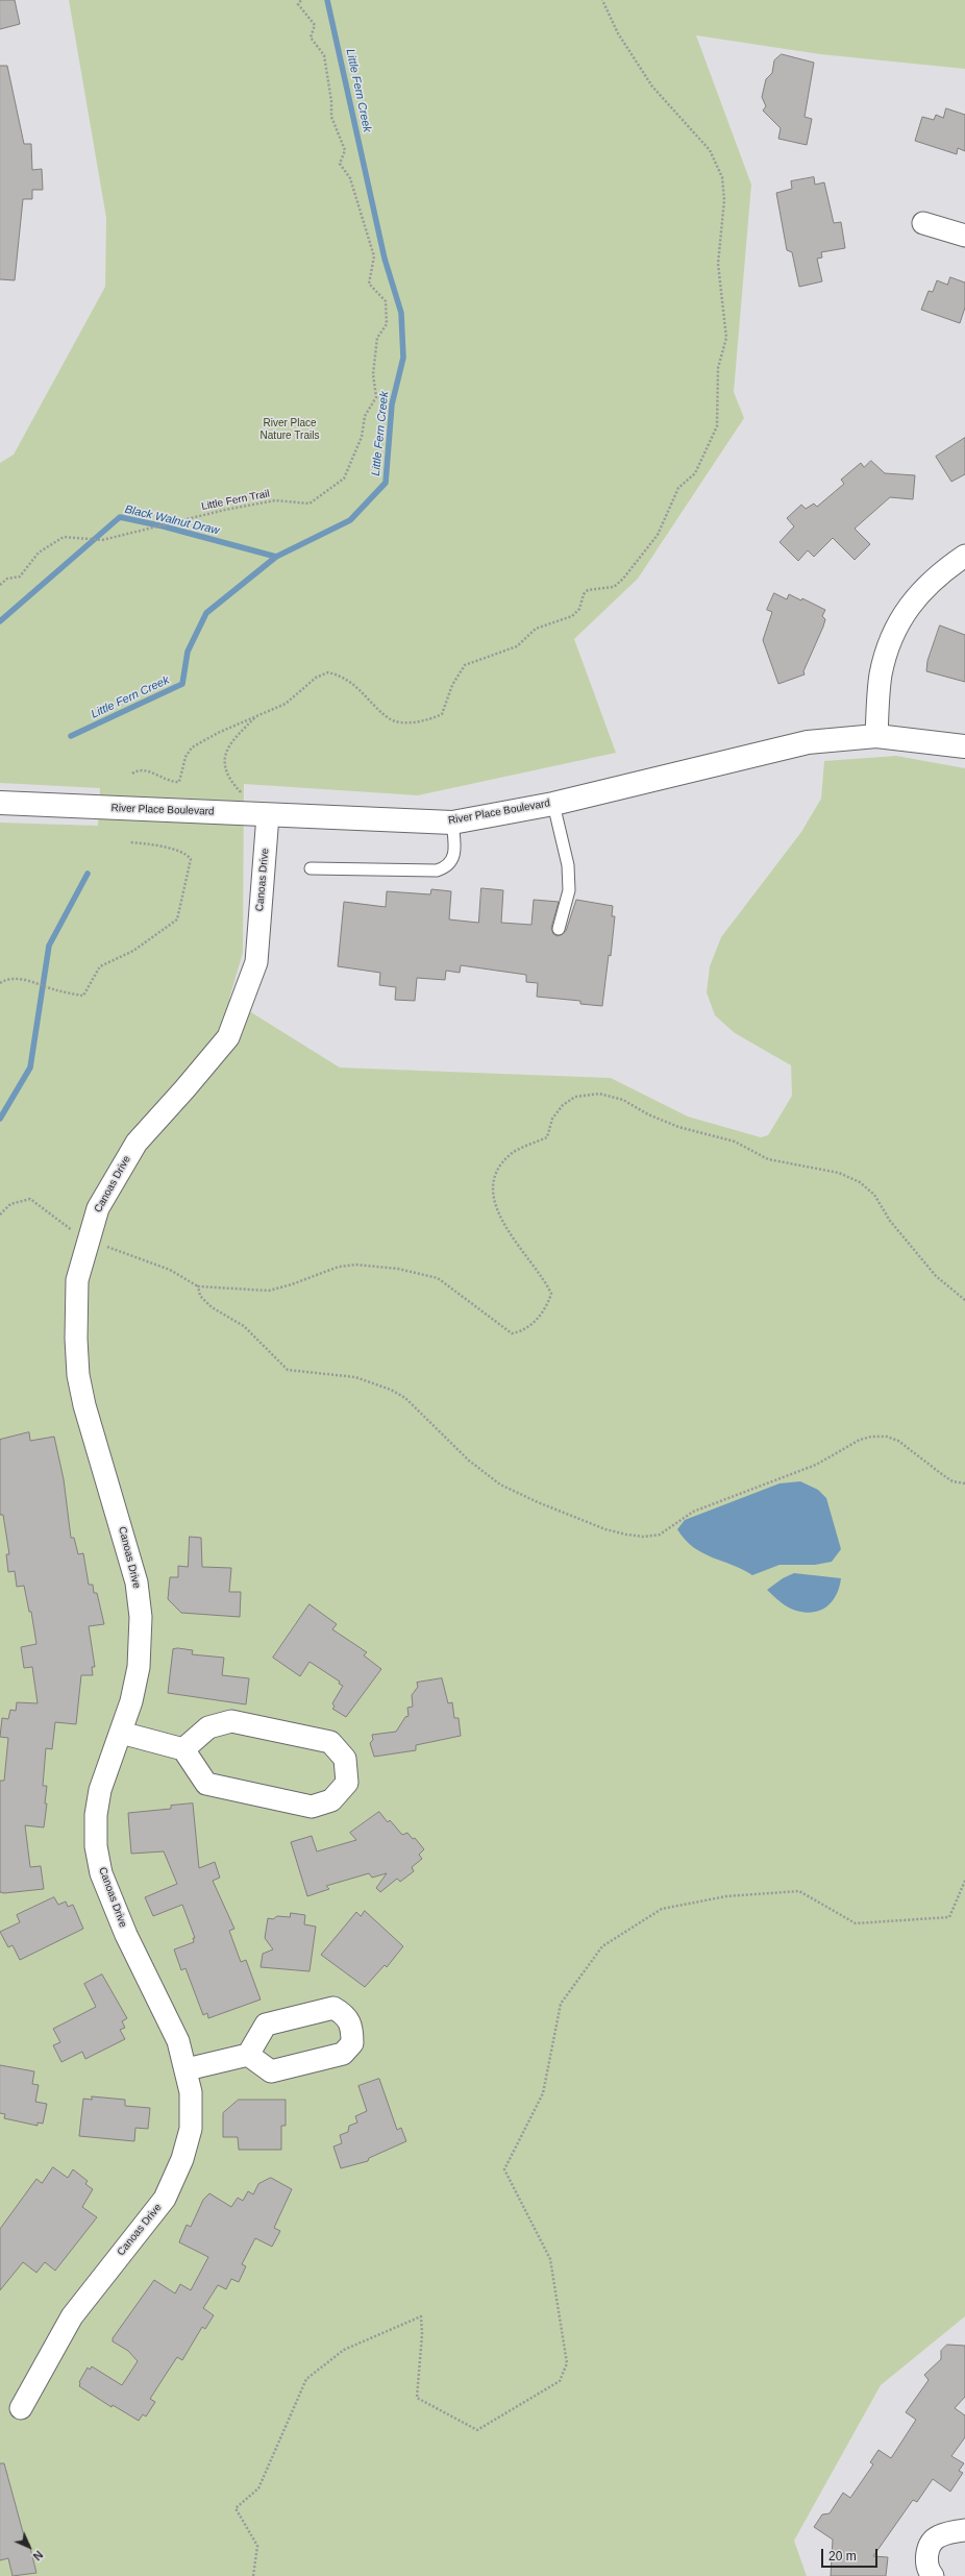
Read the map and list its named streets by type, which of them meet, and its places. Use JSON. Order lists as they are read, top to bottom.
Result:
{
  "streets": {
    "street": ["River Place Boulevard", "Canoas Drive"],
    "path": ["Little Fern Trail"]
  },
  "crossings": [
    ["River Place Boulevard", "Canoas Drive"]
  ],
  "water": ["Little Fern Creek", "Black Walnut Draw"],
  "parks": ["River Place Nature Trails"],
  "scale_bar": "20 m",
  "north": "bottom right"
}
